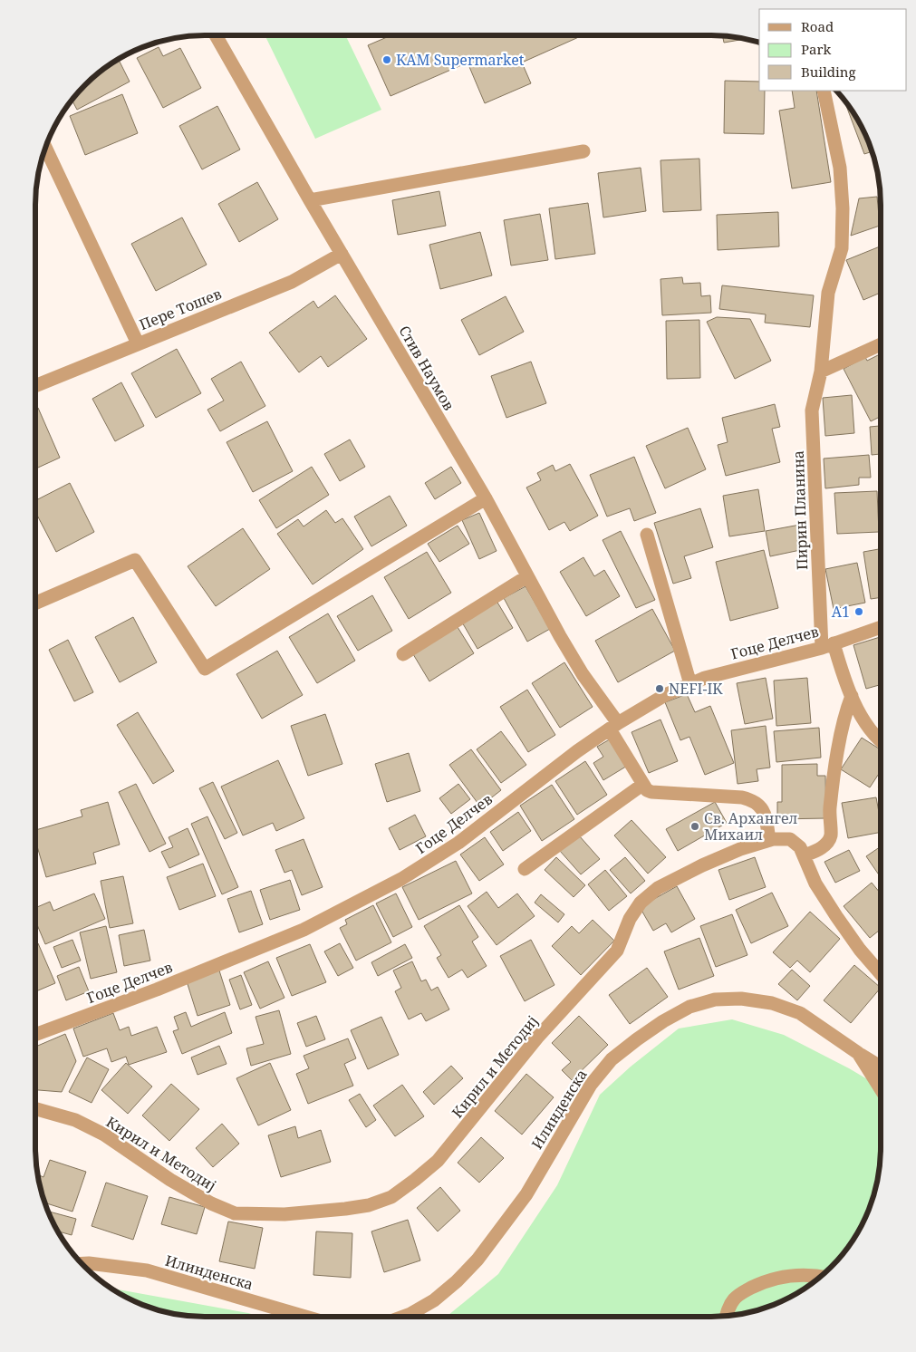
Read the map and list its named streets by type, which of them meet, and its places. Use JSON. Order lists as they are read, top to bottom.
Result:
{
  "streets": {
    "street": [
      "Пере Тошев",
      "Стив Наумов",
      "Пирин Планина",
      "Гоце Делчев",
      "Кирил и Методиј",
      "Илинденска"
    ]
  },
  "crossings": [
    ["Пере Тошев", "Стив Наумов"],
    ["Стив Наумов", "Гоце Делчев"],
    ["Пирин Планина", "Гоце Делчев"]
  ],
  "places": [
    "KAM Supermarket",
    "A1",
    "NEFI-IK",
    "Св. Архангел Михаил"
  ],
  "legend": ["Road", "Park", "Building"]
}
